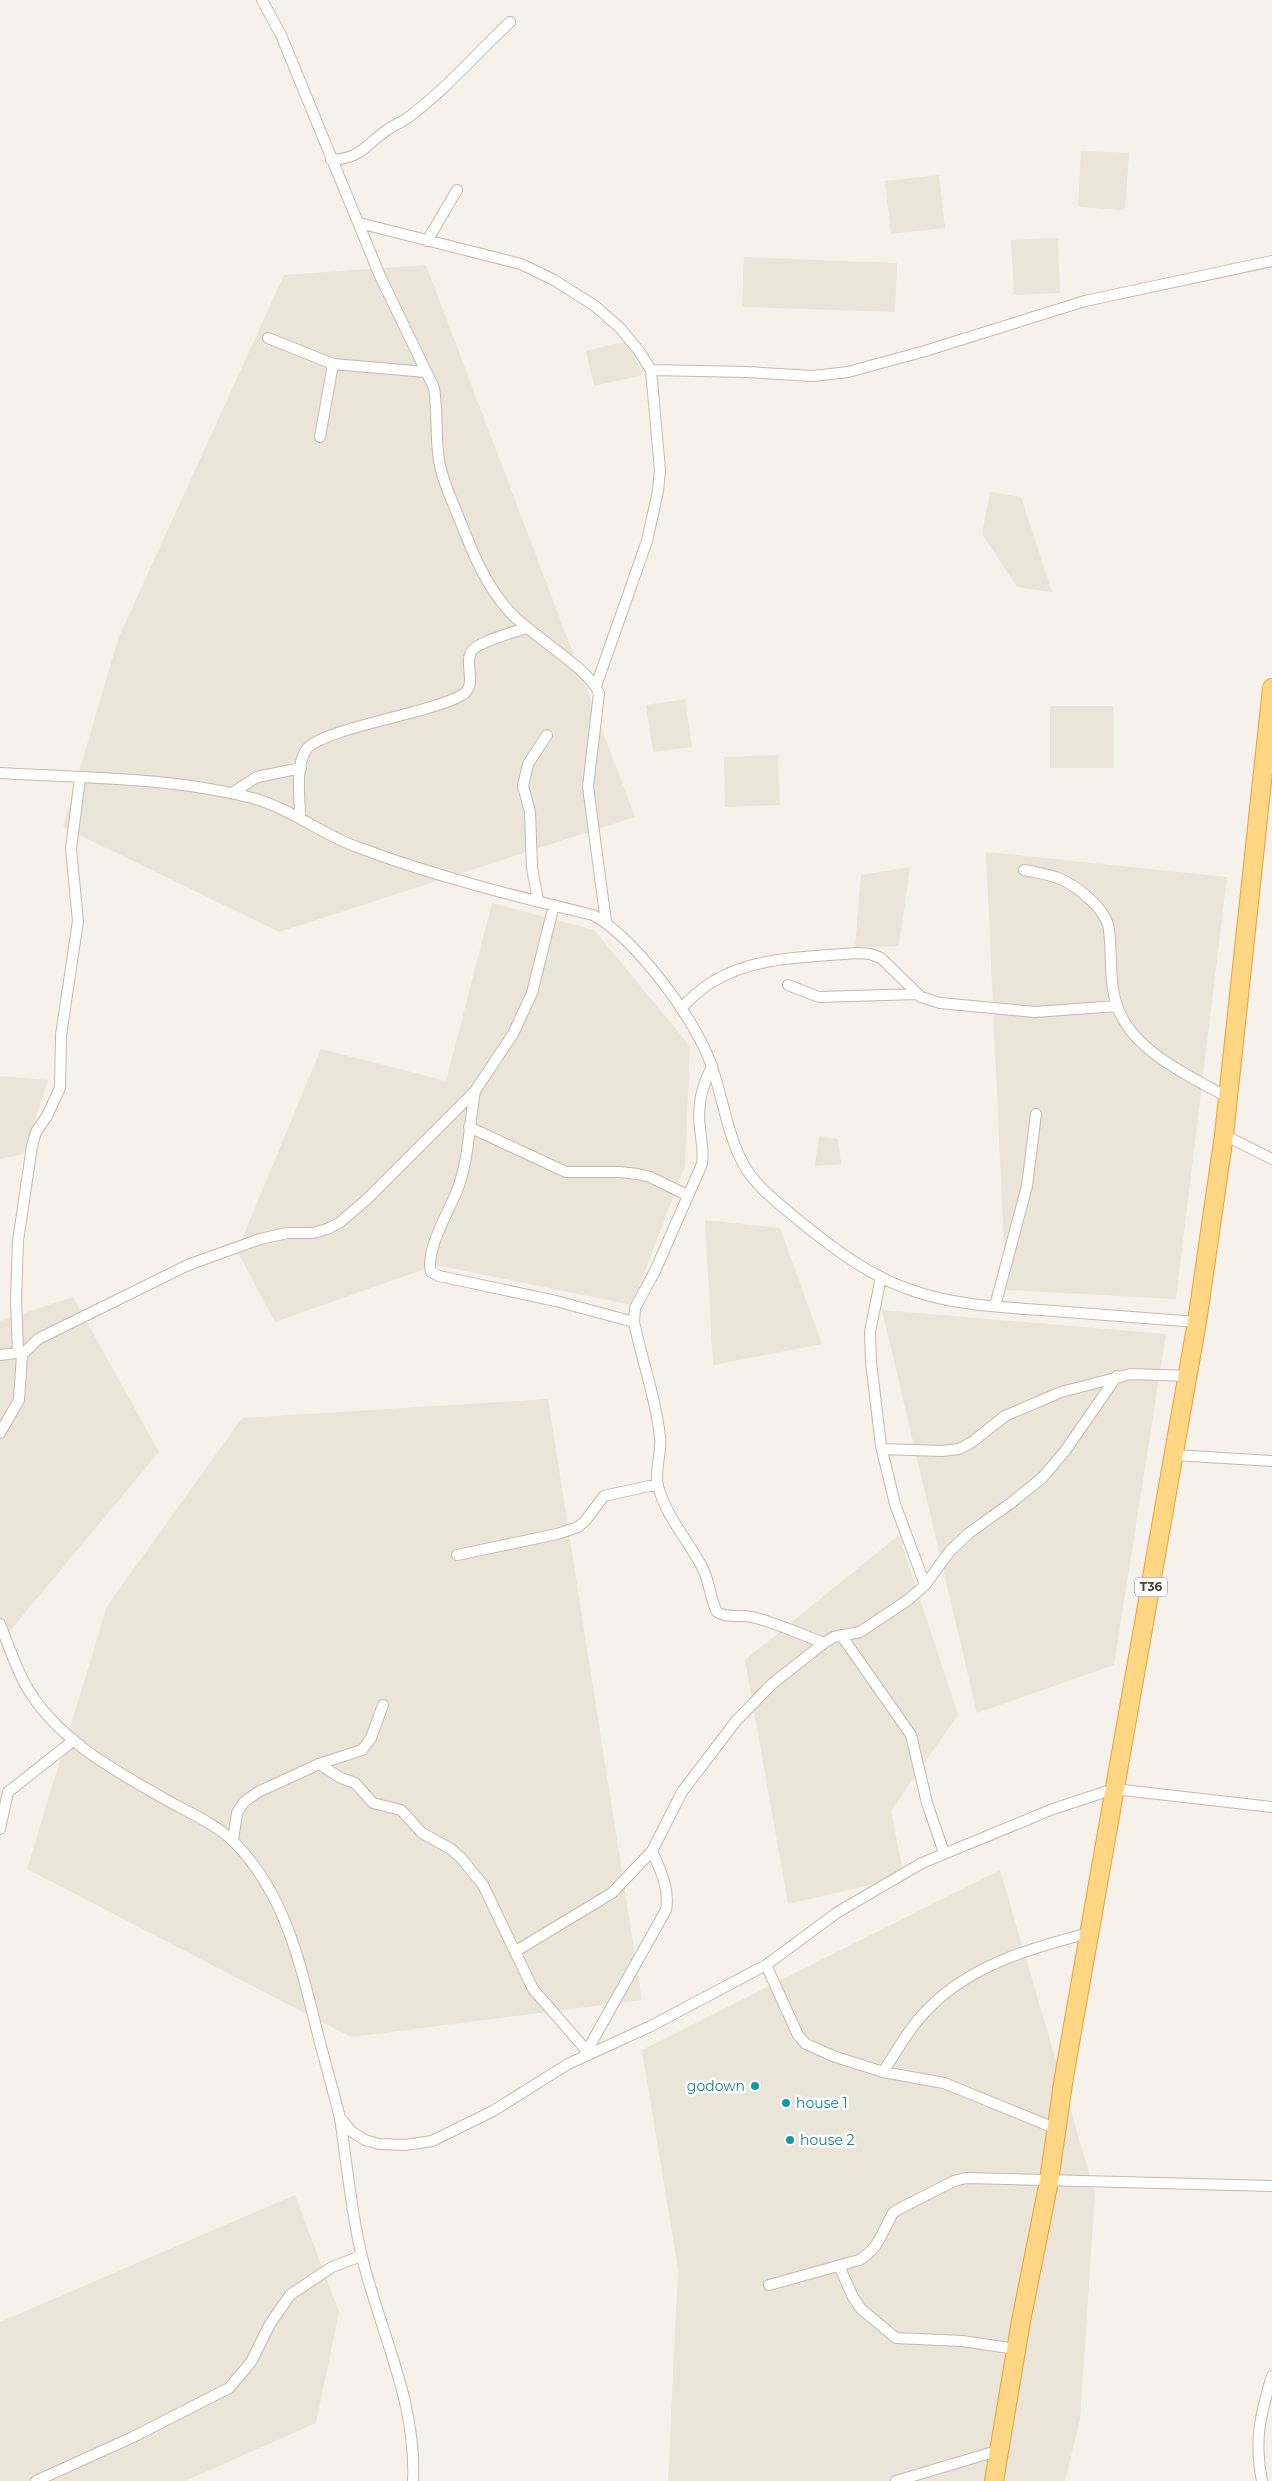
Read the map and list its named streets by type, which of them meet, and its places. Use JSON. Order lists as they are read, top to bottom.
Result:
{
  "streets": {
    "highway": ["T36"]
  },
  "places": ["godown", "house 1", "house 2"]
}
